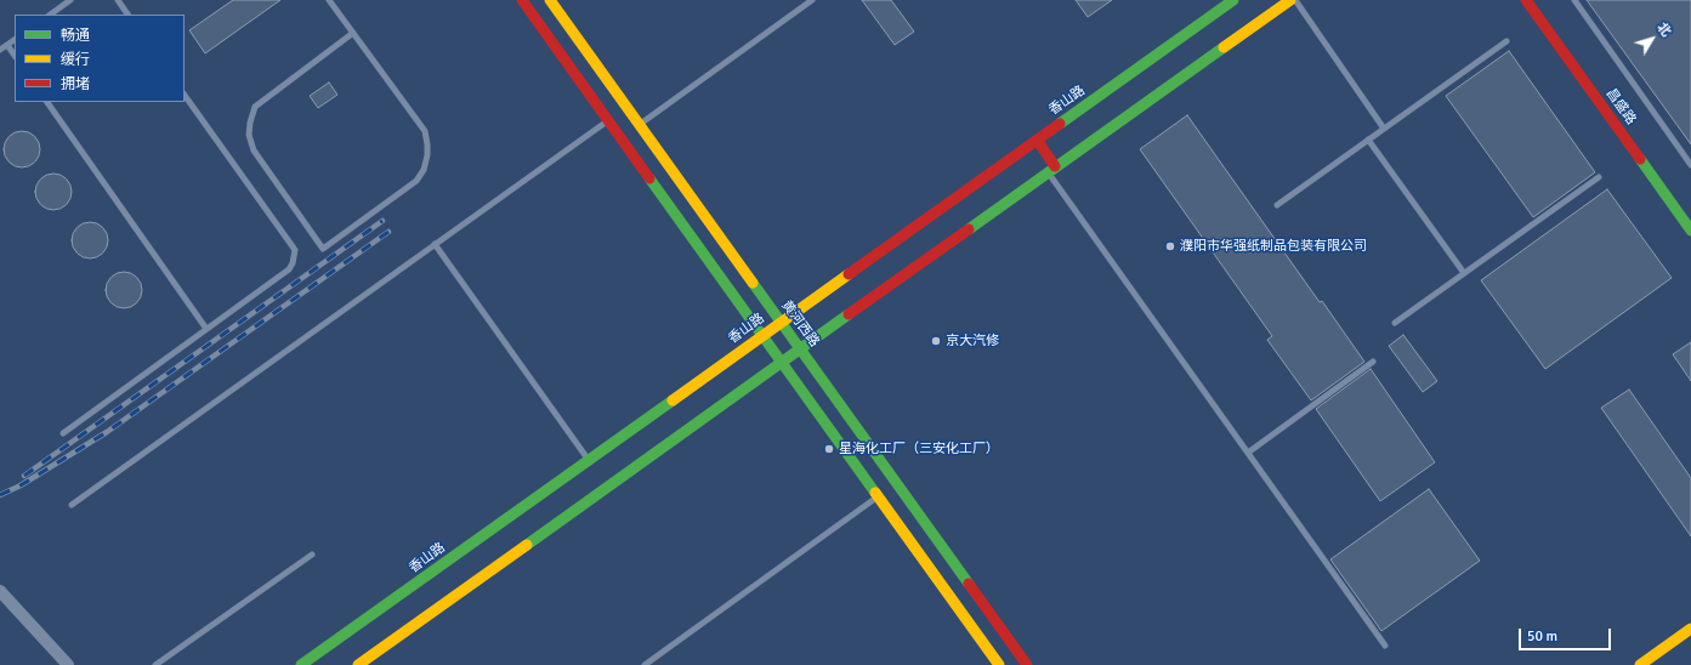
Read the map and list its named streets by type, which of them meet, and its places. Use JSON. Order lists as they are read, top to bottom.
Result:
{
  "streets": {
    "street": ["香山路", "昌盛路", "黄河西路"]
  },
  "crossings": [
    ["香山路", "黄河西路"]
  ],
  "places": ["濮阳市华强纸制品包装有限公司", "京大汽修", "星海化工厂（三安化工厂）"],
  "legend": ["畅通", "缓行", "拥堵"],
  "scale_bar": "50 m",
  "north": "top right"
}
